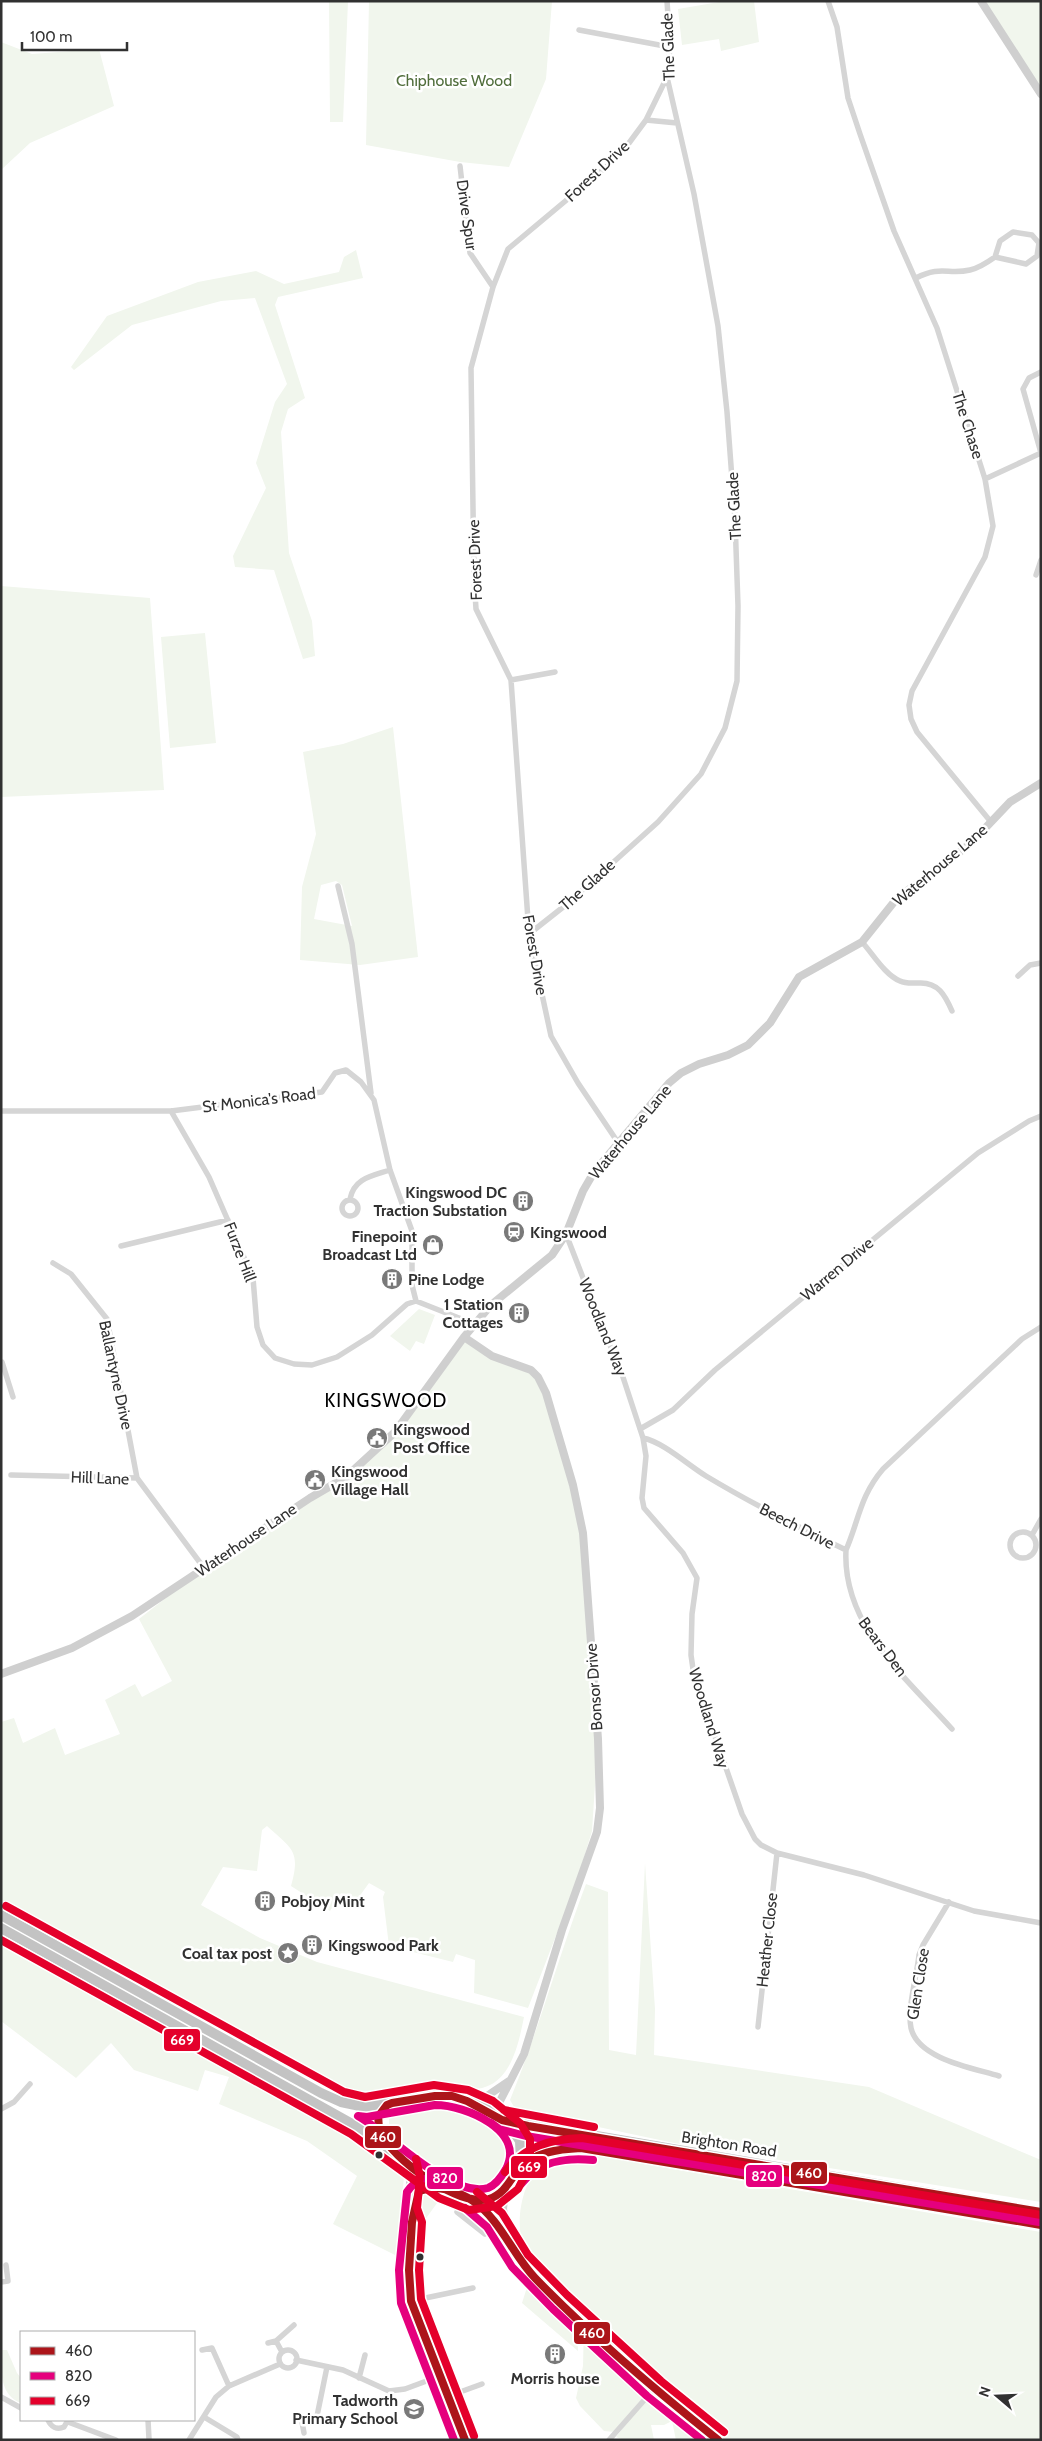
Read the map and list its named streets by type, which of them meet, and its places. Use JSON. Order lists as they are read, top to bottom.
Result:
{
  "streets": {
    "highway": ["Brighton Road"],
    "main road": ["Waterhouse Lane", "Bonsor Drive"],
    "street": [
      "The Glade",
      "Forest Drive",
      "Drive Spur",
      "The Chase",
      "St Monica's Road",
      "Furze Hill",
      "Warren Drive",
      "Woodland Way",
      "Ballantyne Drive",
      "Hill Lane",
      "Beech Drive",
      "Bears Den",
      "Heather Close",
      "Glen Close"
    ]
  },
  "crossings": [
    ["The Glade", "Forest Drive"],
    ["Forest Drive", "Drive Spur"],
    ["Forest Drive", "Waterhouse Lane"],
    ["The Chase", "Waterhouse Lane"],
    ["Waterhouse Lane", "Woodland Way"],
    ["Waterhouse Lane", "Hill Lane"],
    ["Waterhouse Lane", "Bonsor Drive"],
    ["St Monica's Road", "Furze Hill"],
    ["Warren Drive", "Woodland Way"],
    ["Woodland Way", "Beech Drive"],
    ["Woodland Way", "Heather Close"],
    ["Woodland Way", "Glen Close"],
    ["Ballantyne Drive", "Hill Lane"],
    ["Beech Drive", "Bears Den"],
    ["Bonsor Drive", "Brighton Road"]
  ],
  "districts": ["KINGSWOOD"],
  "parks": ["Chiphouse Wood"],
  "places": {
    "building": [
      "Kingswood DC Traction Substation",
      "Pine Lodge",
      "1 Station Cottages",
      "Pobjoy Mint",
      "Kingswood Park",
      "Morris house"
    ],
    "station": ["Kingswood"],
    "shop": ["Finepoint Broadcast Ltd"],
    "public building": ["Kingswood Post Office", "Kingswood Village Hall"],
    "place": ["Coal tax post"],
    "school or university": ["Tadworth Primary School"]
  },
  "lines": ["transit line 669", "transit line 460", "transit line 820"],
  "legend": ["460", "820", "669"],
  "scale_bar": "100 m",
  "north": "left"
}
